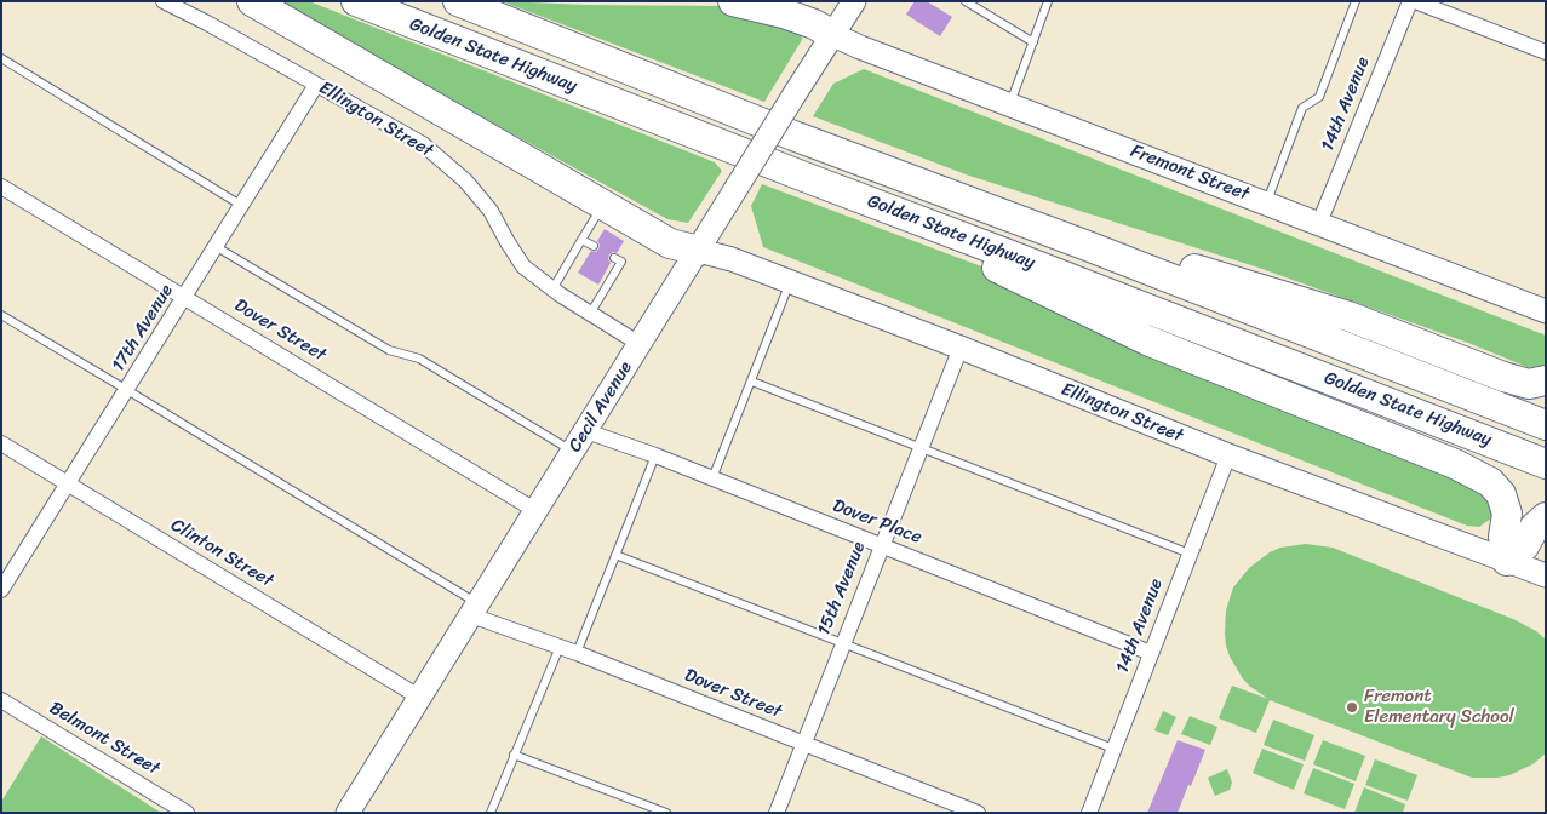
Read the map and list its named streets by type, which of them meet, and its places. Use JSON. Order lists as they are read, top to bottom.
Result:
{
  "streets": {
    "highway": ["Golden State Highway"],
    "main road": ["Ellington Street", "Fremont Street", "Cecil Avenue"],
    "street": [
      "14th Avenue",
      "17th Avenue",
      "Dover Street",
      "Dover Place",
      "Clinton Street",
      "15th Avenue",
      "Belmont Street"
    ]
  },
  "crossings": [
    ["14th Avenue", "Ellington Street"],
    ["14th Avenue", "Fremont Street"],
    ["14th Avenue", "Dover Place"],
    ["Ellington Street", "17th Avenue"],
    ["Ellington Street", "Cecil Avenue"],
    ["Ellington Street", "15th Avenue"],
    ["Fremont Street", "Cecil Avenue"],
    ["17th Avenue", "Dover Street"],
    ["17th Avenue", "Clinton Street"],
    ["Dover Street", "Cecil Avenue"],
    ["Dover Street", "15th Avenue"],
    ["Cecil Avenue", "Dover Place"],
    ["Cecil Avenue", "Clinton Street"],
    ["Dover Place", "15th Avenue"]
  ],
  "places": ["Fremont Elementary School"]
}
